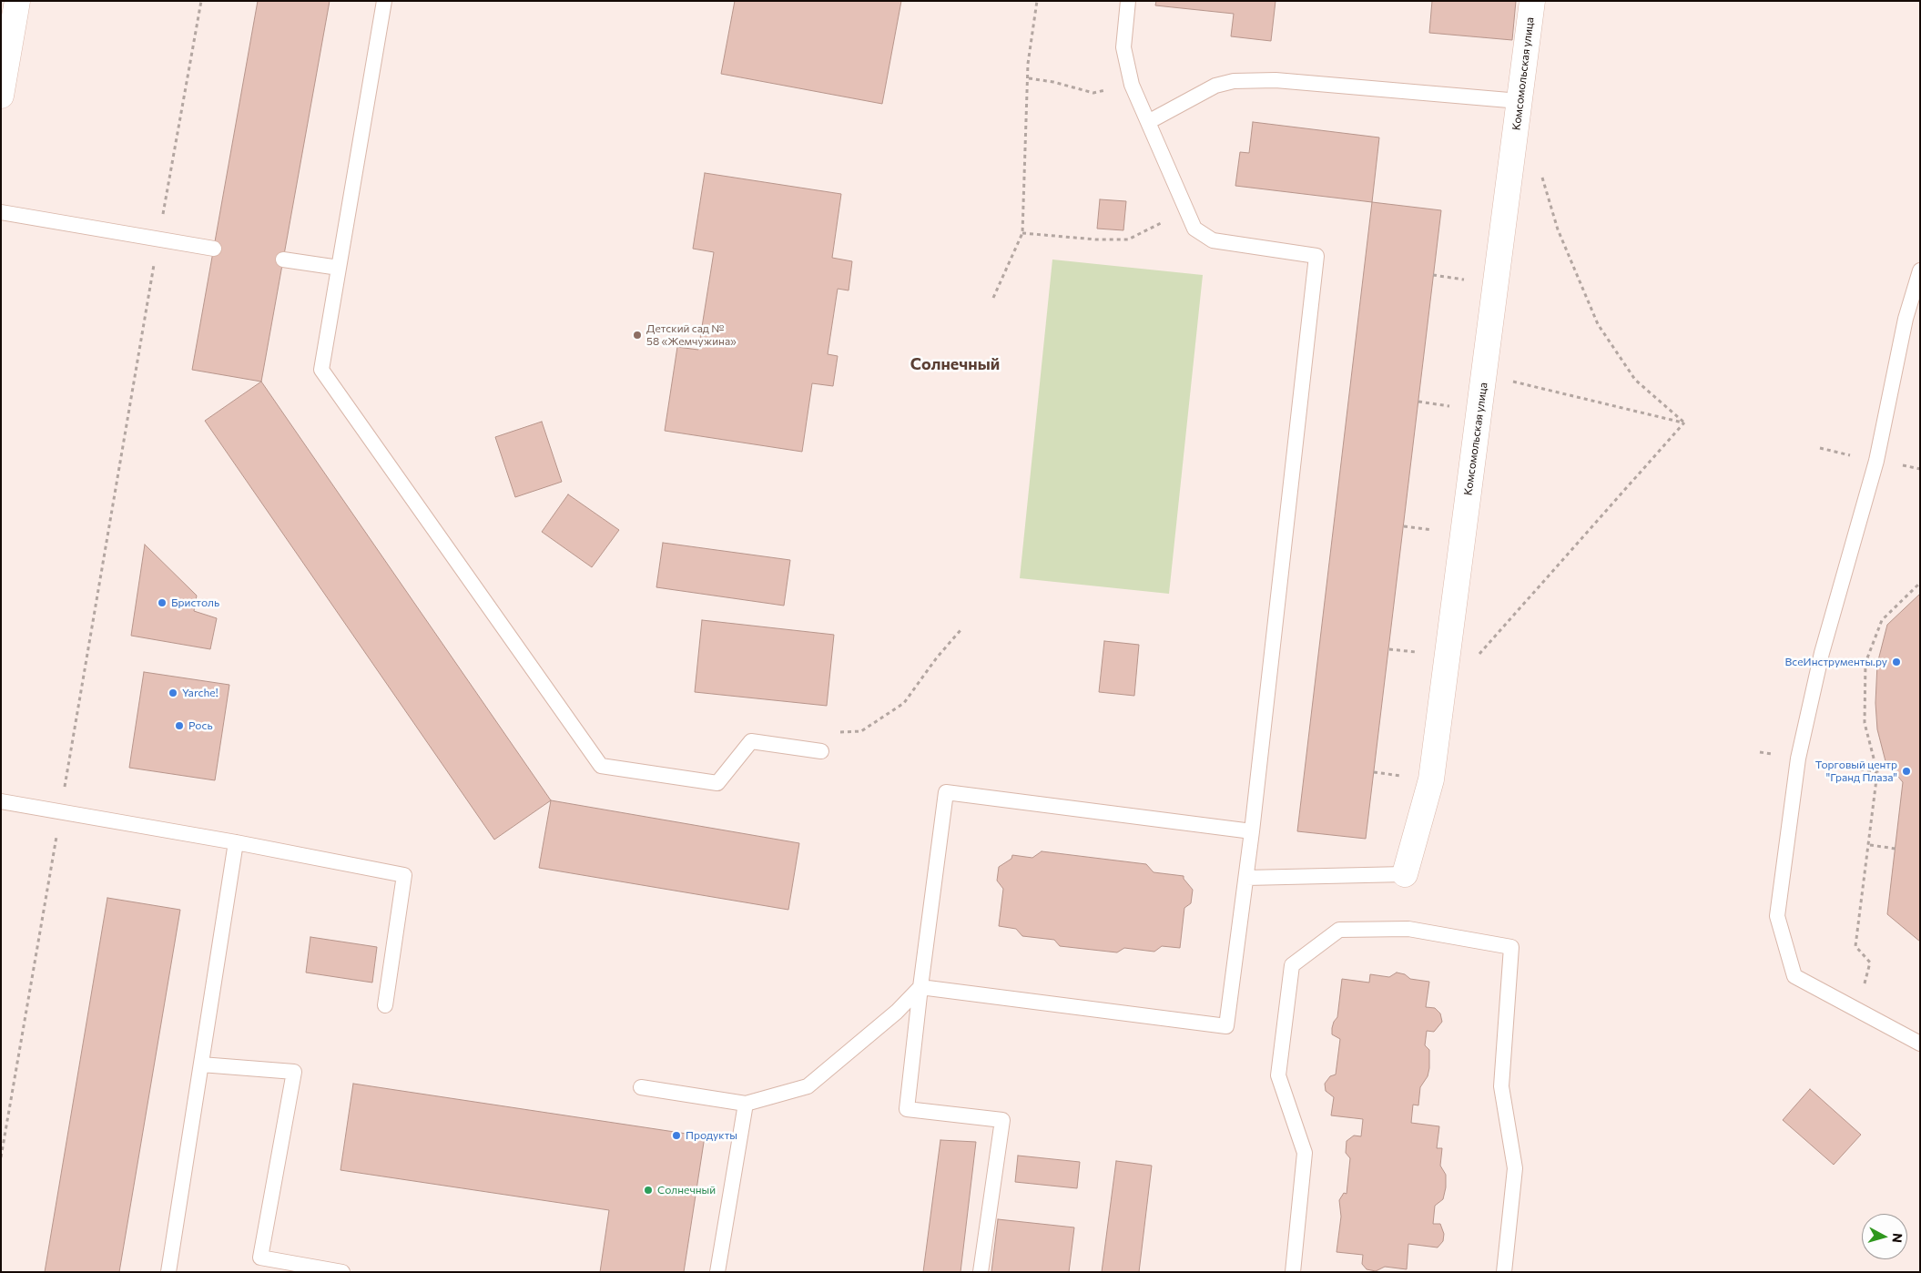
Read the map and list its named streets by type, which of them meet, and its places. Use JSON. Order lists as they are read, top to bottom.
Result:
{
  "streets": {
    "street": ["Комсомольская улица"]
  },
  "districts": ["Солнечный"],
  "places": [
    "Детский сад № 58 «Жемчужина»",
    "Бристоль",
    "ВсеИнструменты.ру",
    "Yarche!",
    "Рось",
    "Торговый центр \"Гранд Плаза\"",
    "Продукты",
    "Солнечный"
  ],
  "north": "right"
}
